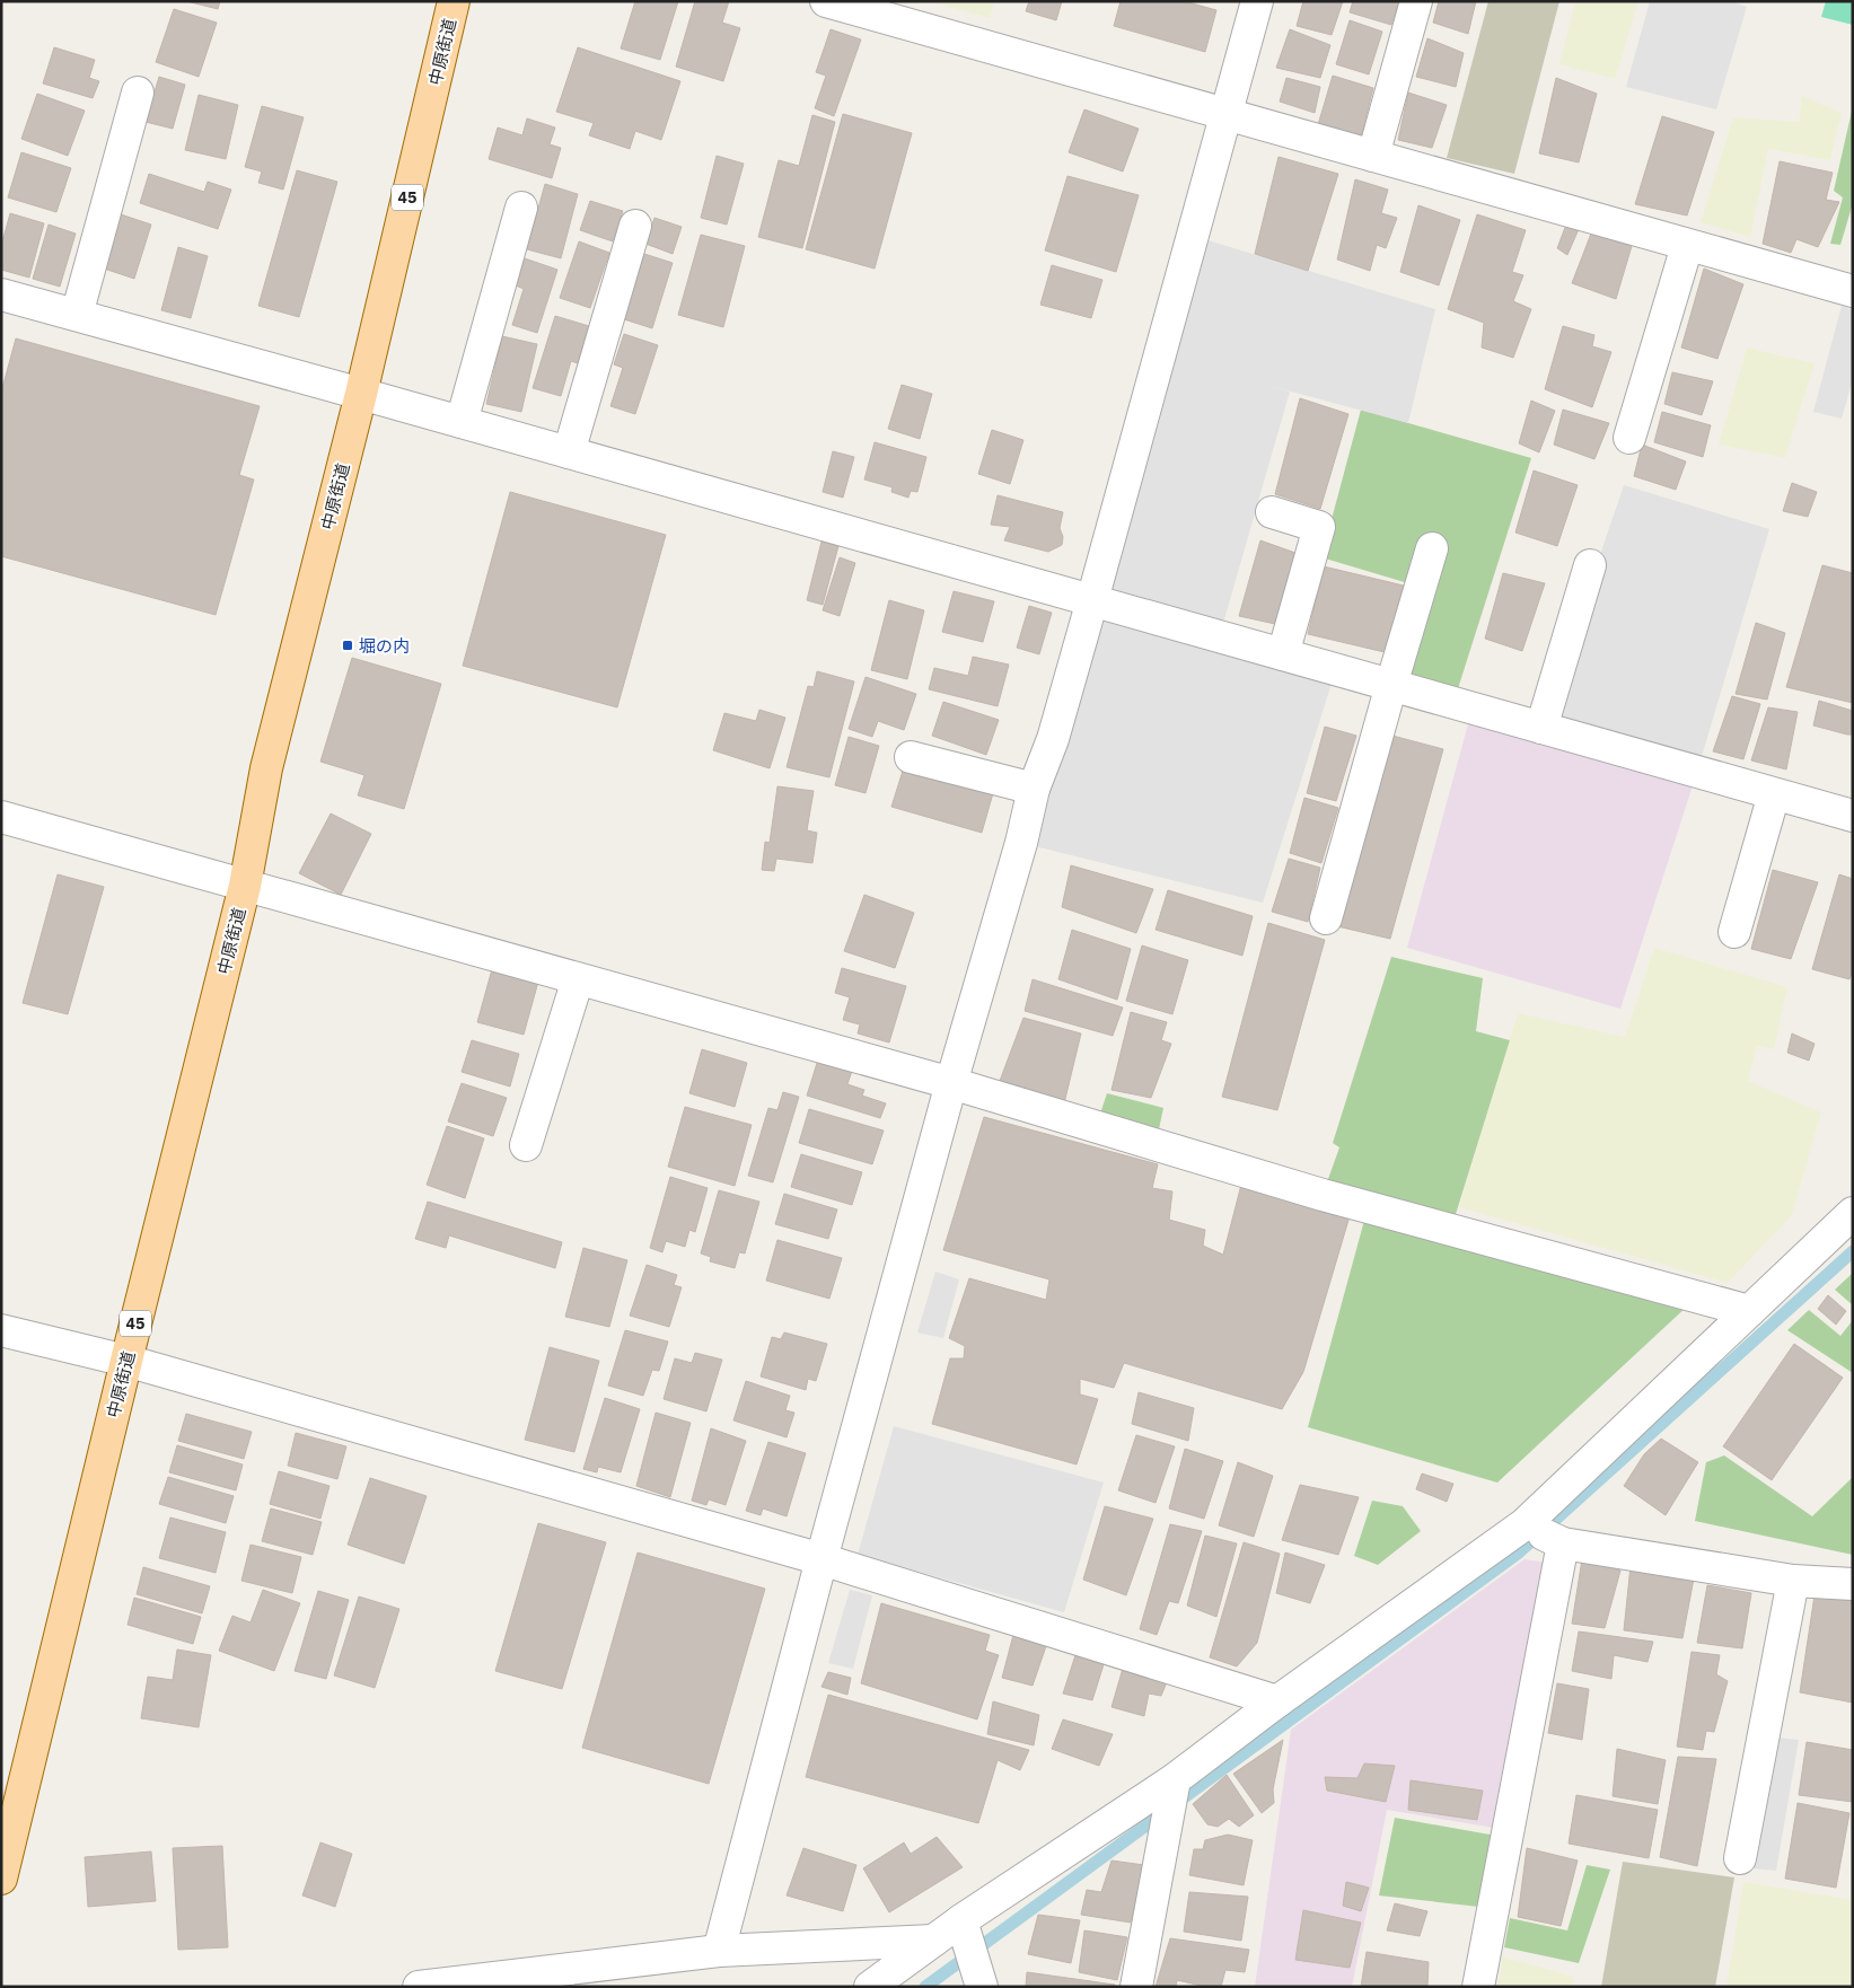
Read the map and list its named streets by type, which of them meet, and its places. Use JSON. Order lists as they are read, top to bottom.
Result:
{
  "streets": {
    "main road": ["中原街道", "45"]
  },
  "places": {
    "transit": ["堀の内"]
  }
}
